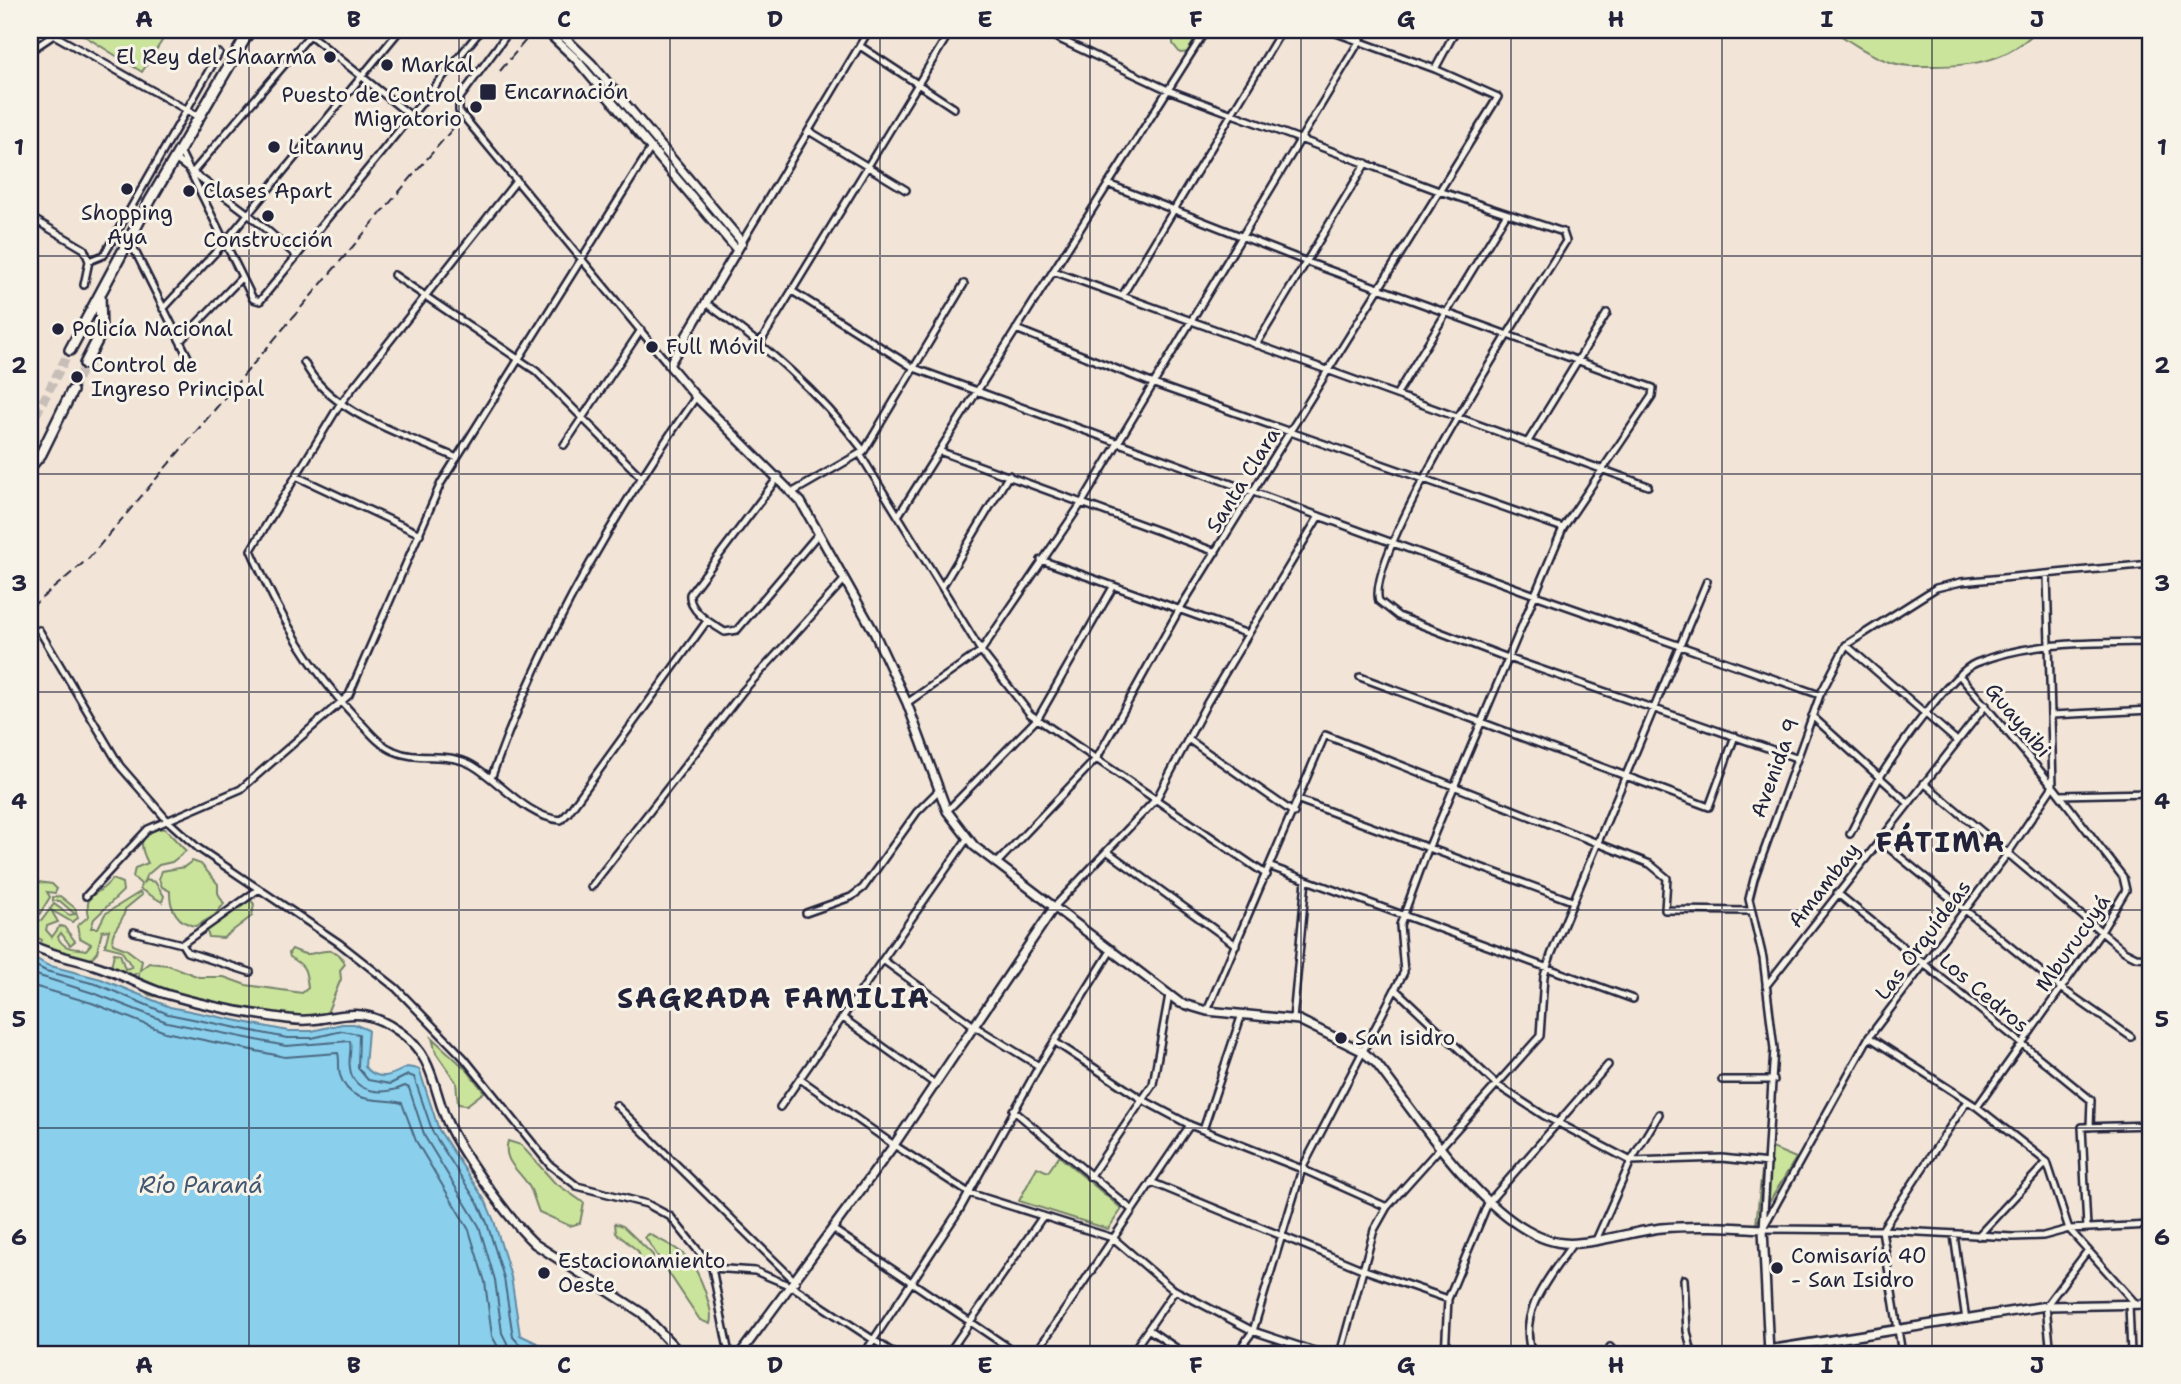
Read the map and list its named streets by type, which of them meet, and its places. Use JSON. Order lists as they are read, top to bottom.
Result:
{
  "streets": {
    "street": [
      "Santa Clara",
      "Guayaibi",
      "Avenida 9",
      "Amambay",
      "Las Orquídeas",
      "Mburucuyá",
      "Los Cedros"
    ]
  },
  "crossings": [
    ["Guayaibi", "Amambay"],
    ["Guayaibi", "Las Orquídeas"],
    ["Guayaibi", "Mburucuyá"],
    ["Avenida 9", "Amambay"],
    ["Avenida 9", "Las Orquídeas"],
    ["Amambay", "Los Cedros"],
    ["Las Orquídeas", "Los Cedros"],
    ["Mburucuyá", "Los Cedros"]
  ],
  "districts": ["FÁTIMA", "SAGRADA FAMILIA"],
  "water": ["Río Paraná"],
  "places": {
    "other": [
      "El Rey del Shaarma",
      "Markal",
      "Puesto de Control Migratorio",
      "Litanny",
      "Shopping Aya",
      "Clases Apart",
      "Construcción",
      "Policía Nacional",
      "Full Móvil",
      "Control de Ingreso Principal",
      "San isidro",
      "Comisaría 40 - San Isidro",
      "Estacionamiento Oeste"
    ],
    "transit": ["Encarnación"]
  },
  "grid": {
    "columns": [
      "A",
      "B",
      "C",
      "D",
      "E",
      "F",
      "G",
      "H",
      "I",
      "J"
    ],
    "rows": [
      "1",
      "2",
      "3",
      "4",
      "5",
      "6"
    ]
  }
}
